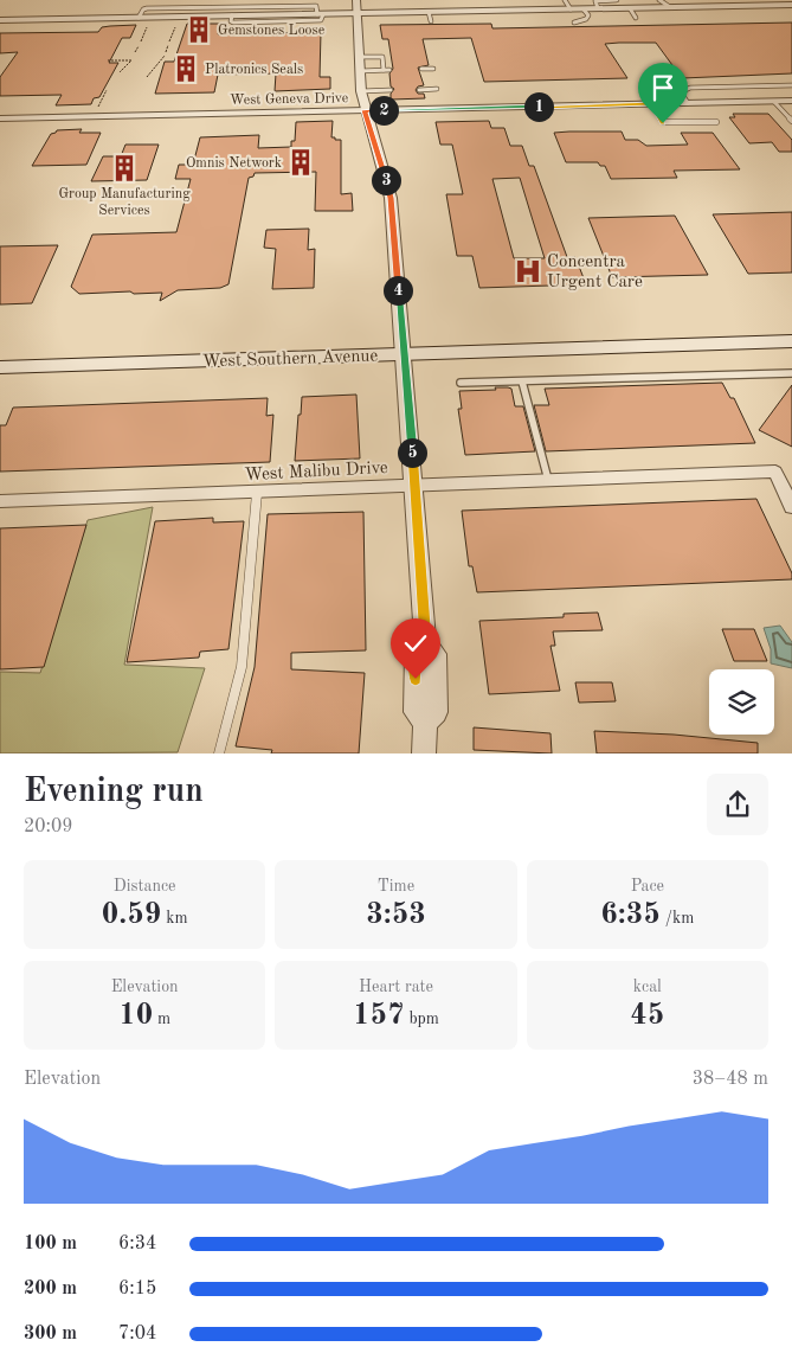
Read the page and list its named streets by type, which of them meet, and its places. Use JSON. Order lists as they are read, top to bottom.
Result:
{
  "streets": {
    "main road": ["West Southern Avenue"],
    "street": ["West Geneva Drive", "West Malibu Drive"]
  },
  "places": {
    "building": [
      "Gemstones Loose",
      "Platronics Seals",
      "Omnis Network",
      "Group Manufacturing Services"
    ],
    "hospital": ["Concentra Urgent Care"]
  },
  "page": {
    "pins": [
      "1",
      "2",
      "3",
      "4",
      "5"
    ],
    "heading": ["Evening run", "20:09"],
    "stats": [
      ["Distance", "0.59 km"],
      ["Time", "3:53"],
      ["Pace", "6:35 /km"],
      ["Elevation", "10 m"],
      ["Heart rate", "157 bpm"],
      ["kcal", "45"]
    ],
    "chart": ["Elevation", "38–48 m"],
    "list": [
      {
        "name": "100 m",
        "note": "6:34"
      },
      {
        "name": "200 m",
        "note": "6:15"
      },
      {
        "name": "300 m",
        "note": "7:04"
      }
    ]
  }
}
